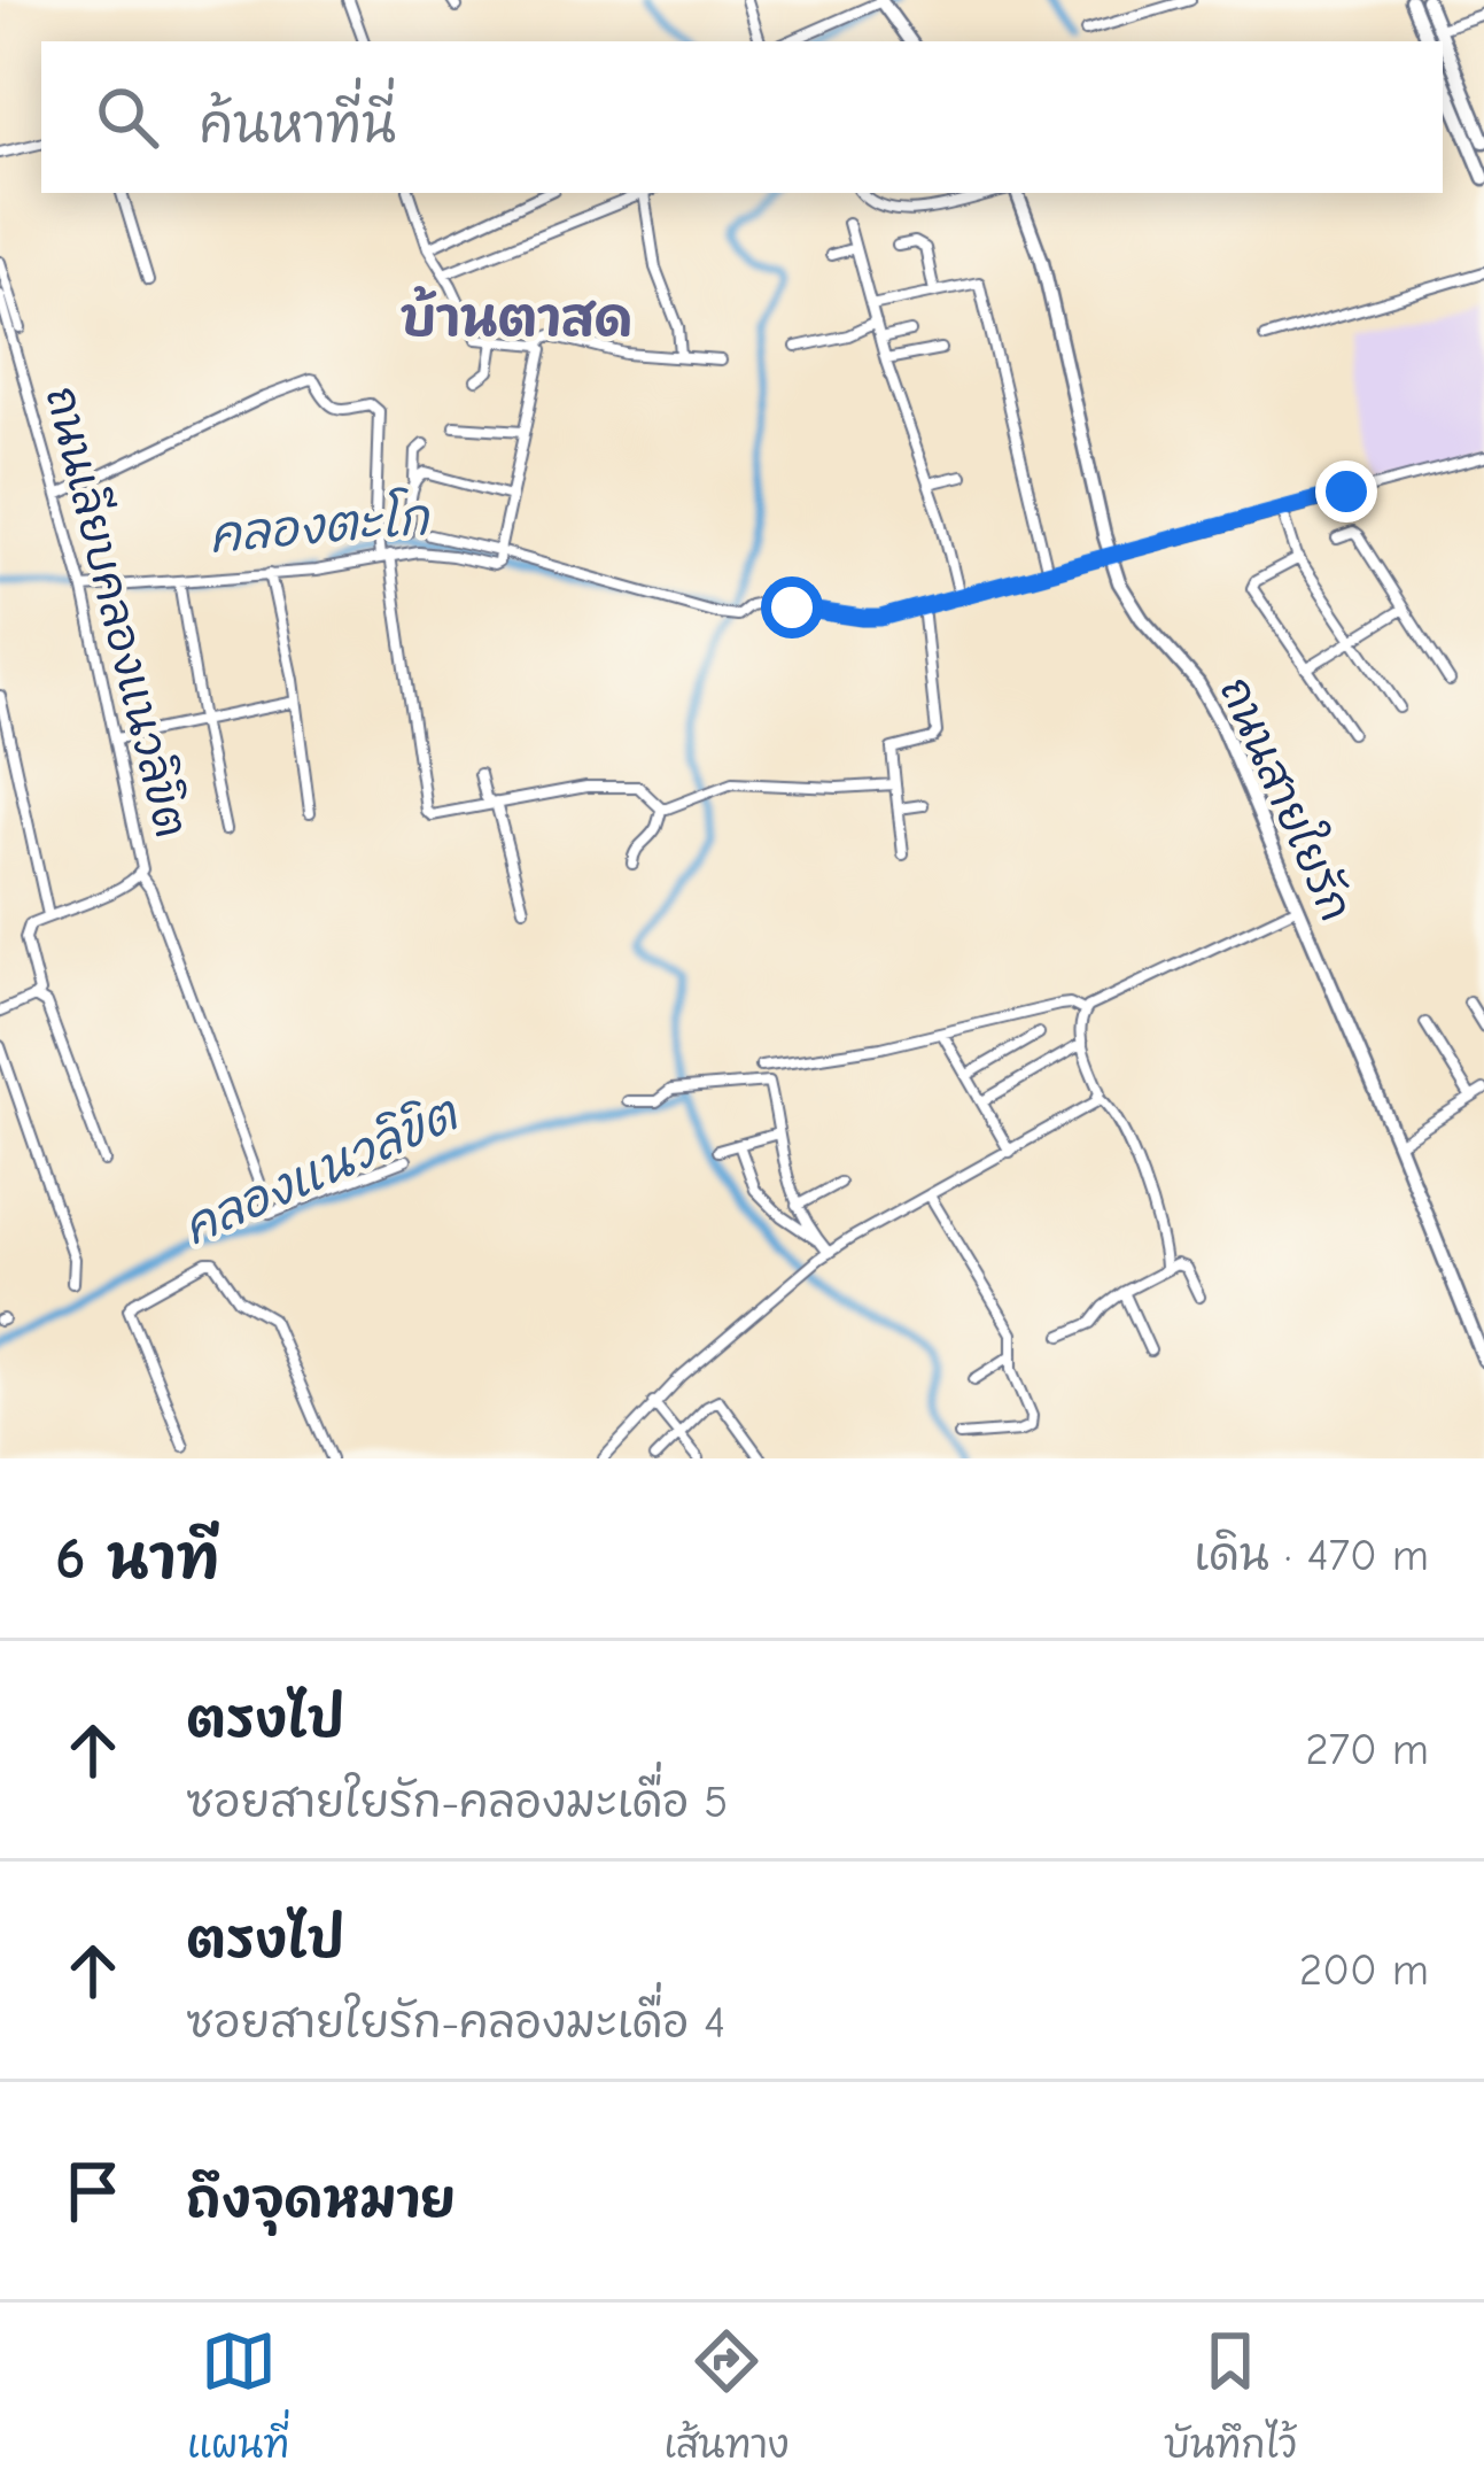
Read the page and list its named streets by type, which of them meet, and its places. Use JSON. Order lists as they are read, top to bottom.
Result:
{
  "streets": {
    "street": ["ถนนเลียบคลองแนวลิขิต", "ถนนสายใยรัก"]
  },
  "districts": ["บ้านตาสด"],
  "water": ["คลองตะโก", "คลองแนวลิขิต"],
  "page": {
    "search": "ค้นหาที่นี่",
    "heading": ["6 นาที", "เดิน · 470 m"],
    "list": [
      ["ตรงไป", "ซอยสายใยรัก-คลองมะเดื่อ 5", "270 m"],
      ["ตรงไป", "ซอยสายใยรัก-คลองมะเดื่อ 4", "200 m"],
      "ถึงจุดหมาย"
    ],
    "nav": ["แผนที่", "เส้นทาง", "บันทึกไว้"]
  }
}
